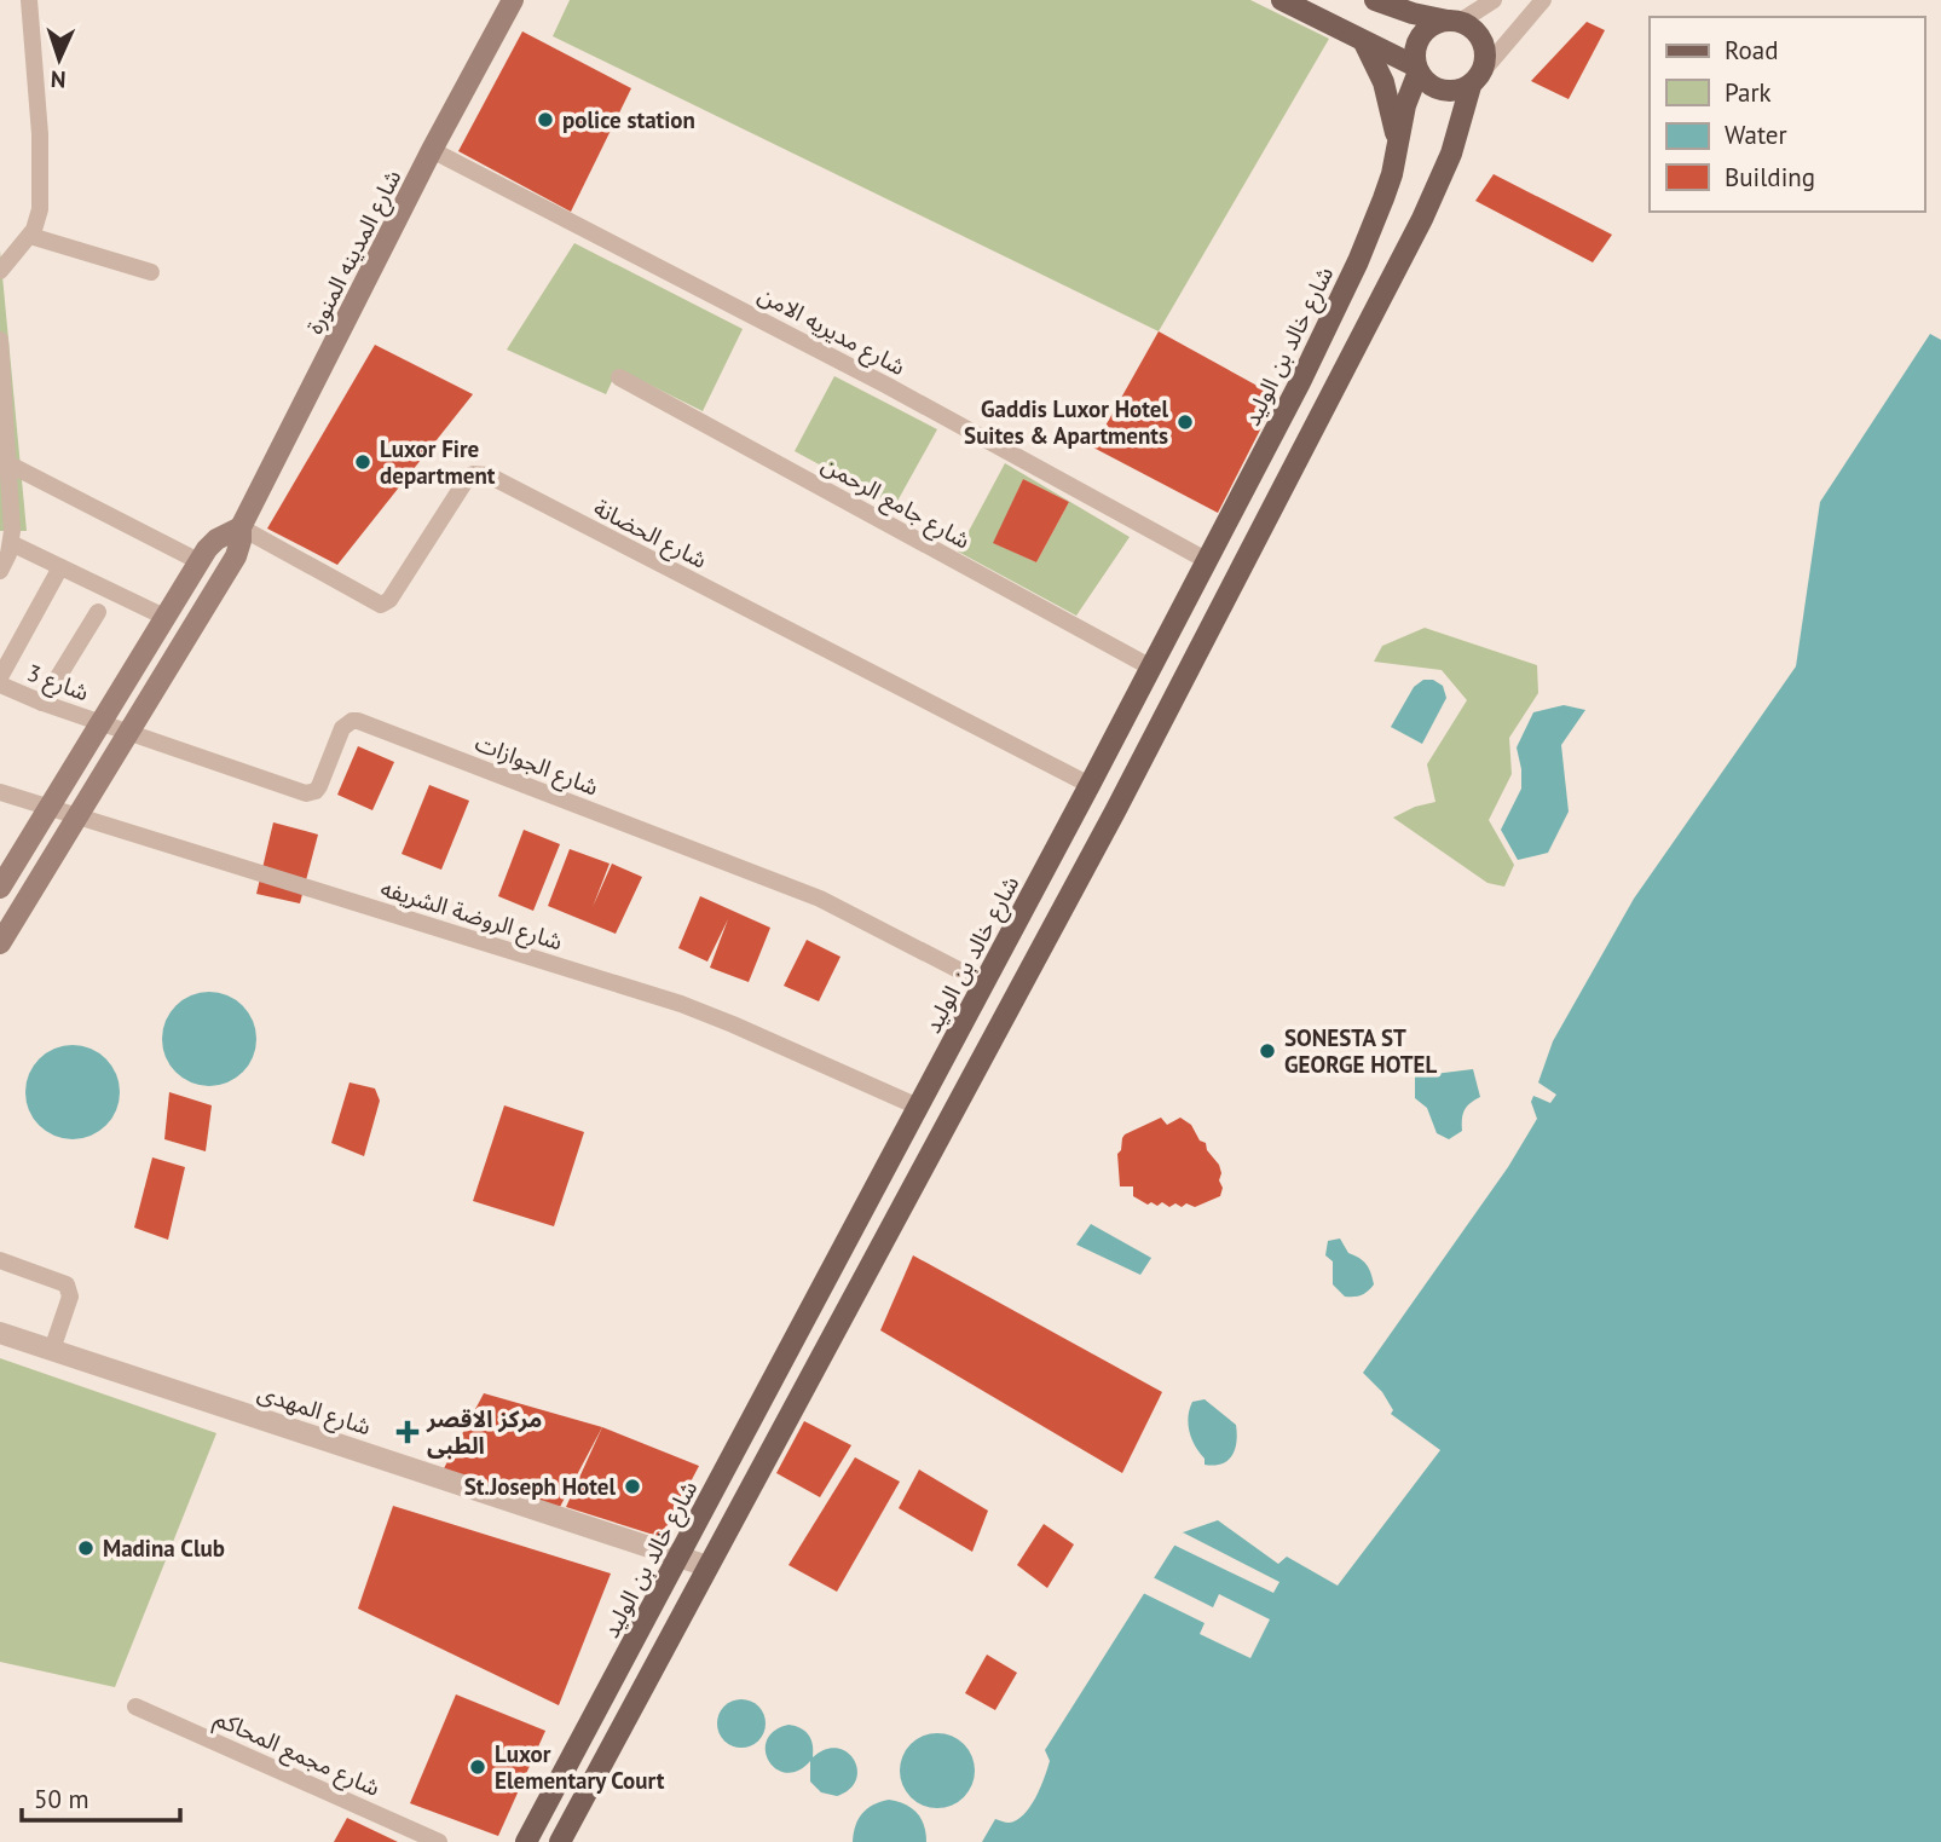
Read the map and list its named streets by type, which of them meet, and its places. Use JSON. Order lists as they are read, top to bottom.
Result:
{
  "streets": {
    "main road": ["شارع المدينه المنورة", "شارع خالد بن الوليد"],
    "street": [
      "شارع مديريه الامن",
      "شارع جامع الرحمن",
      "شارع الحضانة",
      "شارع 3",
      "شارع الجوازات",
      "شارع الروضة الشريفه",
      "شارع المهدى",
      "شارع مجمع المحاكم"
    ]
  },
  "crossings": [
    ["شارع المدينه المنورة", "شارع مديريه الامن"],
    ["شارع المدينه المنورة", "شارع الحضانة"],
    ["شارع المدينه المنورة", "شارع 3"],
    ["شارع المدينه المنورة", "شارع الجوازات"],
    ["شارع المدينه المنورة", "شارع الروضة الشريفه"],
    ["شارع مديريه الامن", "شارع خالد بن الوليد"],
    ["شارع خالد بن الوليد", "شارع جامع الرحمن"],
    ["شارع خالد بن الوليد", "شارع الحضانة"],
    ["شارع خالد بن الوليد", "شارع الجوازات"],
    ["شارع خالد بن الوليد", "شارع الروضة الشريفه"],
    ["شارع خالد بن الوليد", "شارع المهدى"],
    ["شارع 3", "شارع الجوازات"]
  ],
  "places": {
    "other": [
      "police station",
      "Gaddis Luxor Hotel Suites & Apartments",
      "Luxor Fire department",
      "SONESTA ST GEORGE HOTEL",
      "St.Joseph Hotel",
      "Madina Club",
      "Luxor Elementary Court"
    ],
    "health": ["مركز الاقصر الطبى"]
  },
  "legend": [
    "Road",
    "Park",
    "Water",
    "Building"
  ],
  "scale_bar": "50 m",
  "north": "bottom"
}
